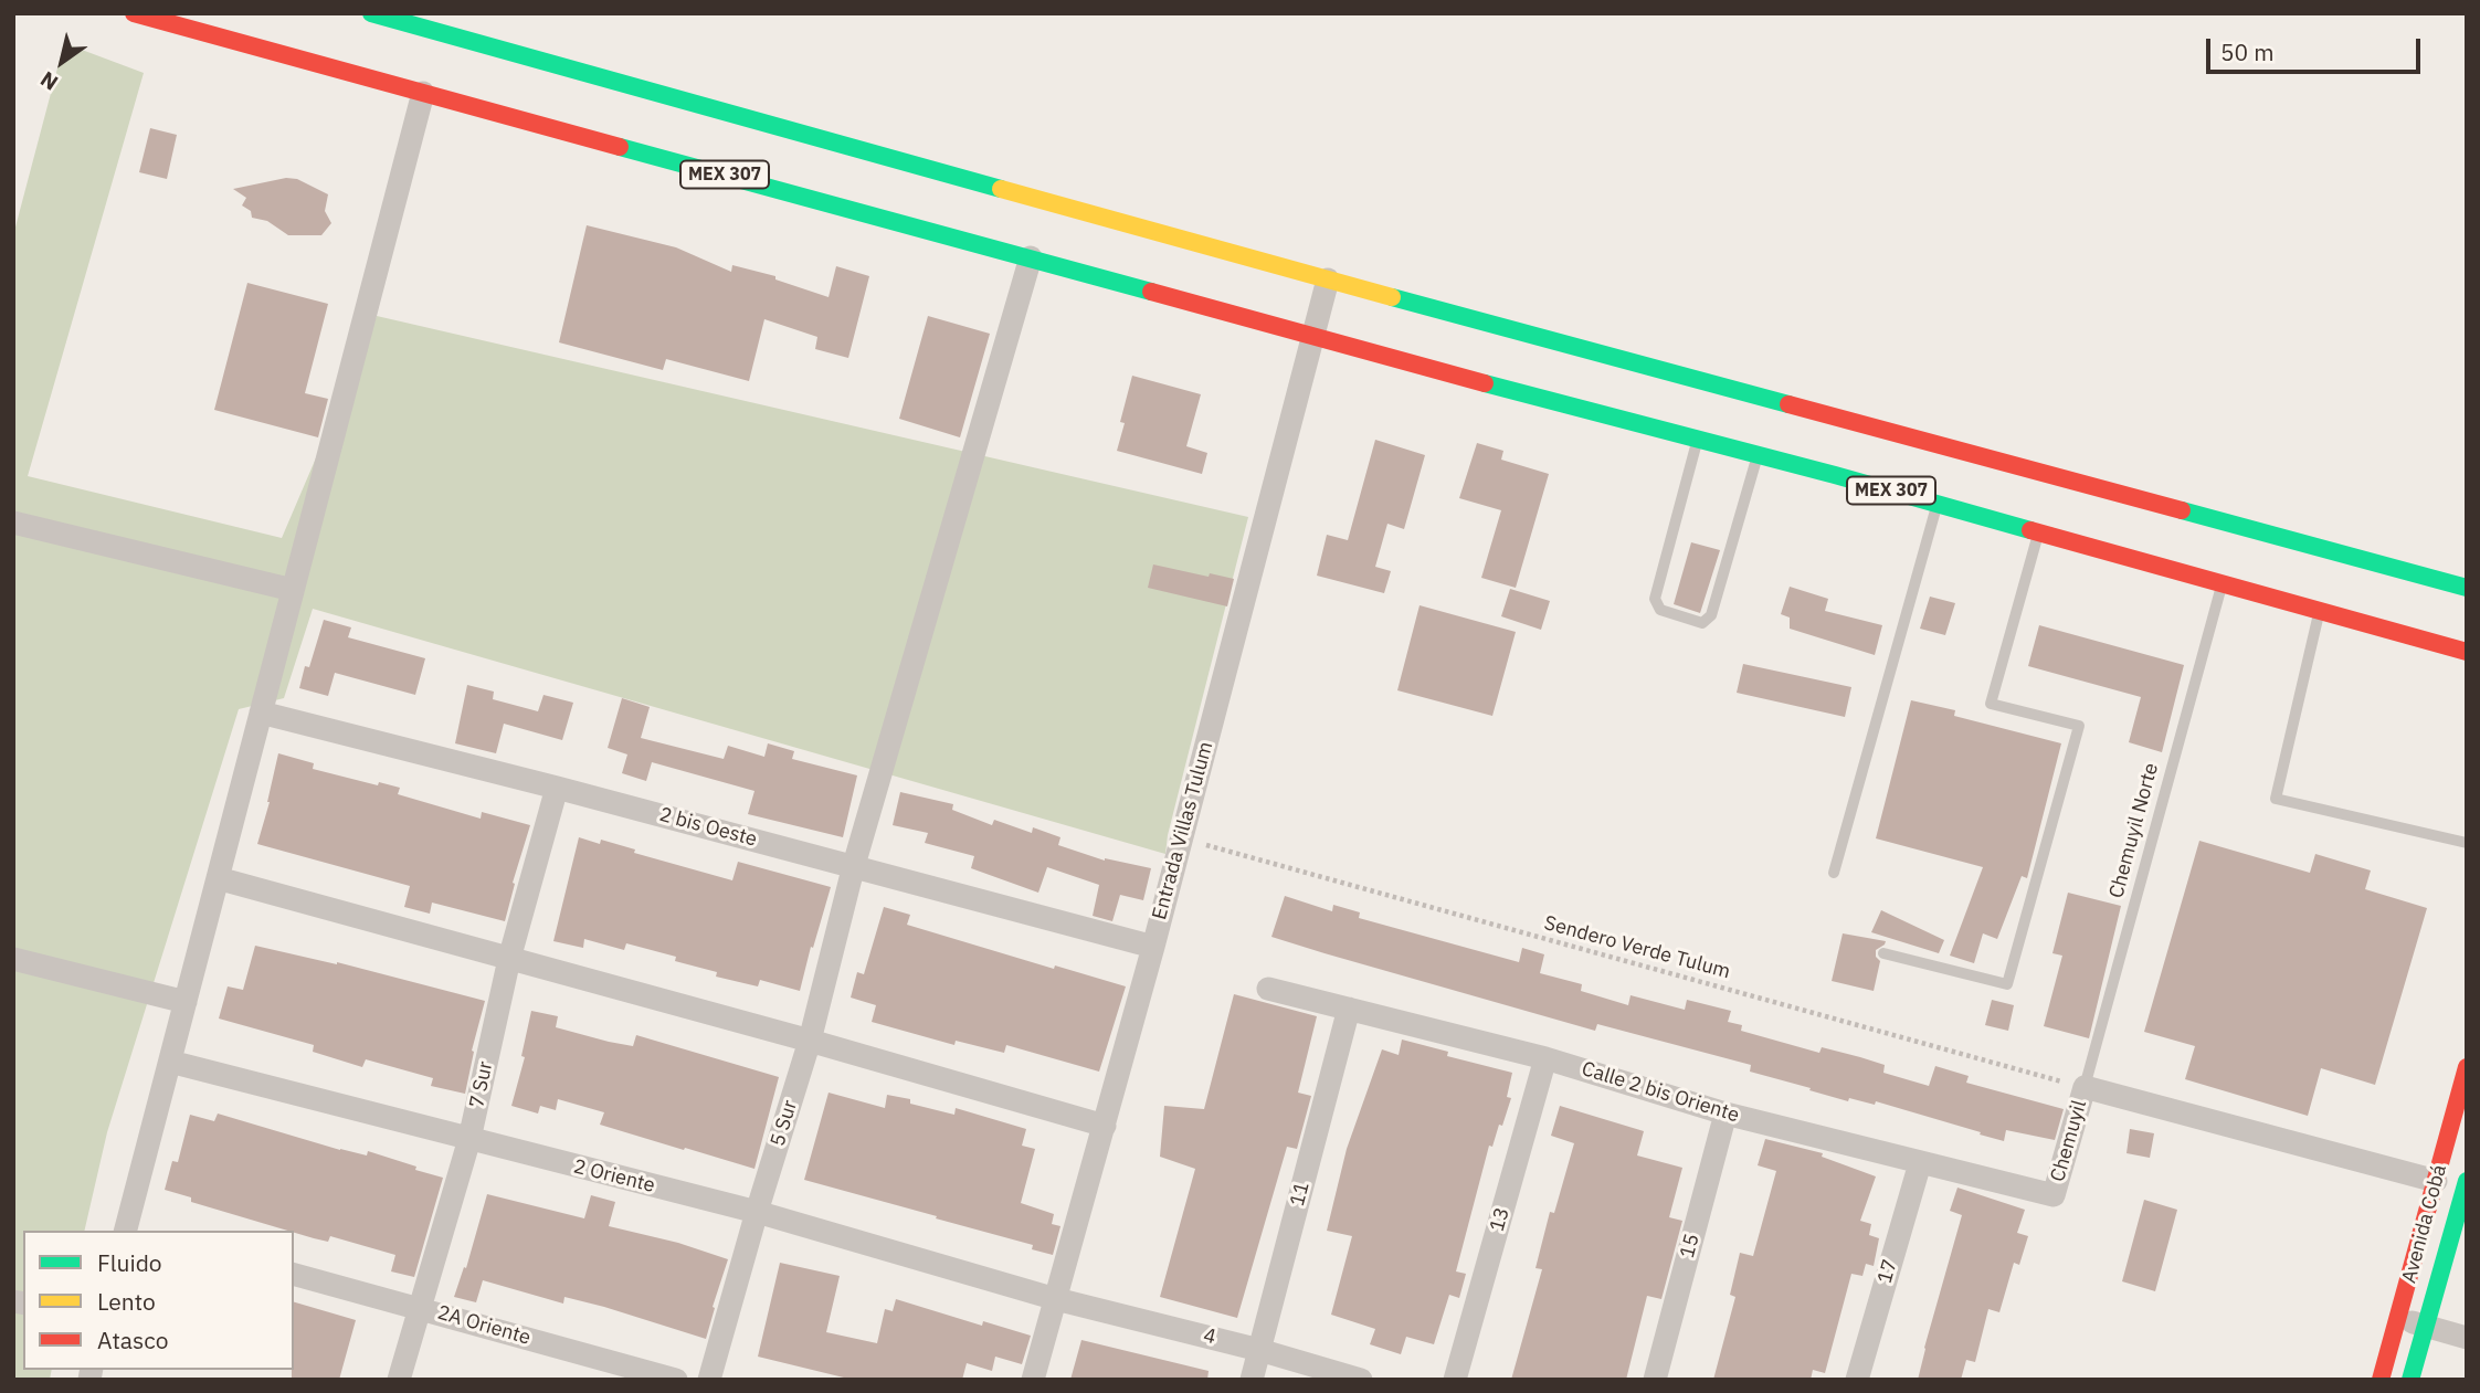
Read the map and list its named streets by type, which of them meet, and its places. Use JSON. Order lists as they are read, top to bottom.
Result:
{
  "streets": {
    "main road": ["MEX 307", "Avenida Cobá"],
    "street": [
      "2 bis Oeste",
      "Entrada Villas Tulum",
      "7 Sur",
      "Calle 2 bis Oriente",
      "5 Sur",
      "Chemuyil",
      "2 Oriente",
      "11",
      "13",
      "15",
      "17",
      "2A Oriente",
      "4"
    ],
    "lane": ["Chemuyil Norte"],
    "path": ["Sendero Verde Tulum"]
  },
  "crossings": [
    ["MEX 307", "Entrada Villas Tulum"],
    ["MEX 307", "Chemuyil Norte"],
    ["MEX 307", "5 Sur"],
    ["2 bis Oeste", "Entrada Villas Tulum"],
    ["2 bis Oeste", "7 Sur"],
    ["2 bis Oeste", "5 Sur"],
    ["Entrada Villas Tulum", "Sendero Verde Tulum"],
    ["Entrada Villas Tulum", "2 Oriente"],
    ["Entrada Villas Tulum", "4"],
    ["Chemuyil Norte", "Sendero Verde Tulum"],
    ["Chemuyil Norte", "Chemuyil"],
    ["Sendero Verde Tulum", "Chemuyil"],
    ["7 Sur", "2 Oriente"],
    ["7 Sur", "2A Oriente"],
    ["Calle 2 bis Oriente", "Chemuyil"],
    ["Calle 2 bis Oriente", "11"],
    ["Calle 2 bis Oriente", "13"],
    ["Calle 2 bis Oriente", "15"],
    ["Calle 2 bis Oriente", "17"],
    ["5 Sur", "2 Oriente"],
    ["2 Oriente", "4"],
    ["11", "4"]
  ],
  "legend": ["Fluido", "Lento", "Atasco"],
  "scale_bar": "50 m",
  "north": "bottom left"
}
